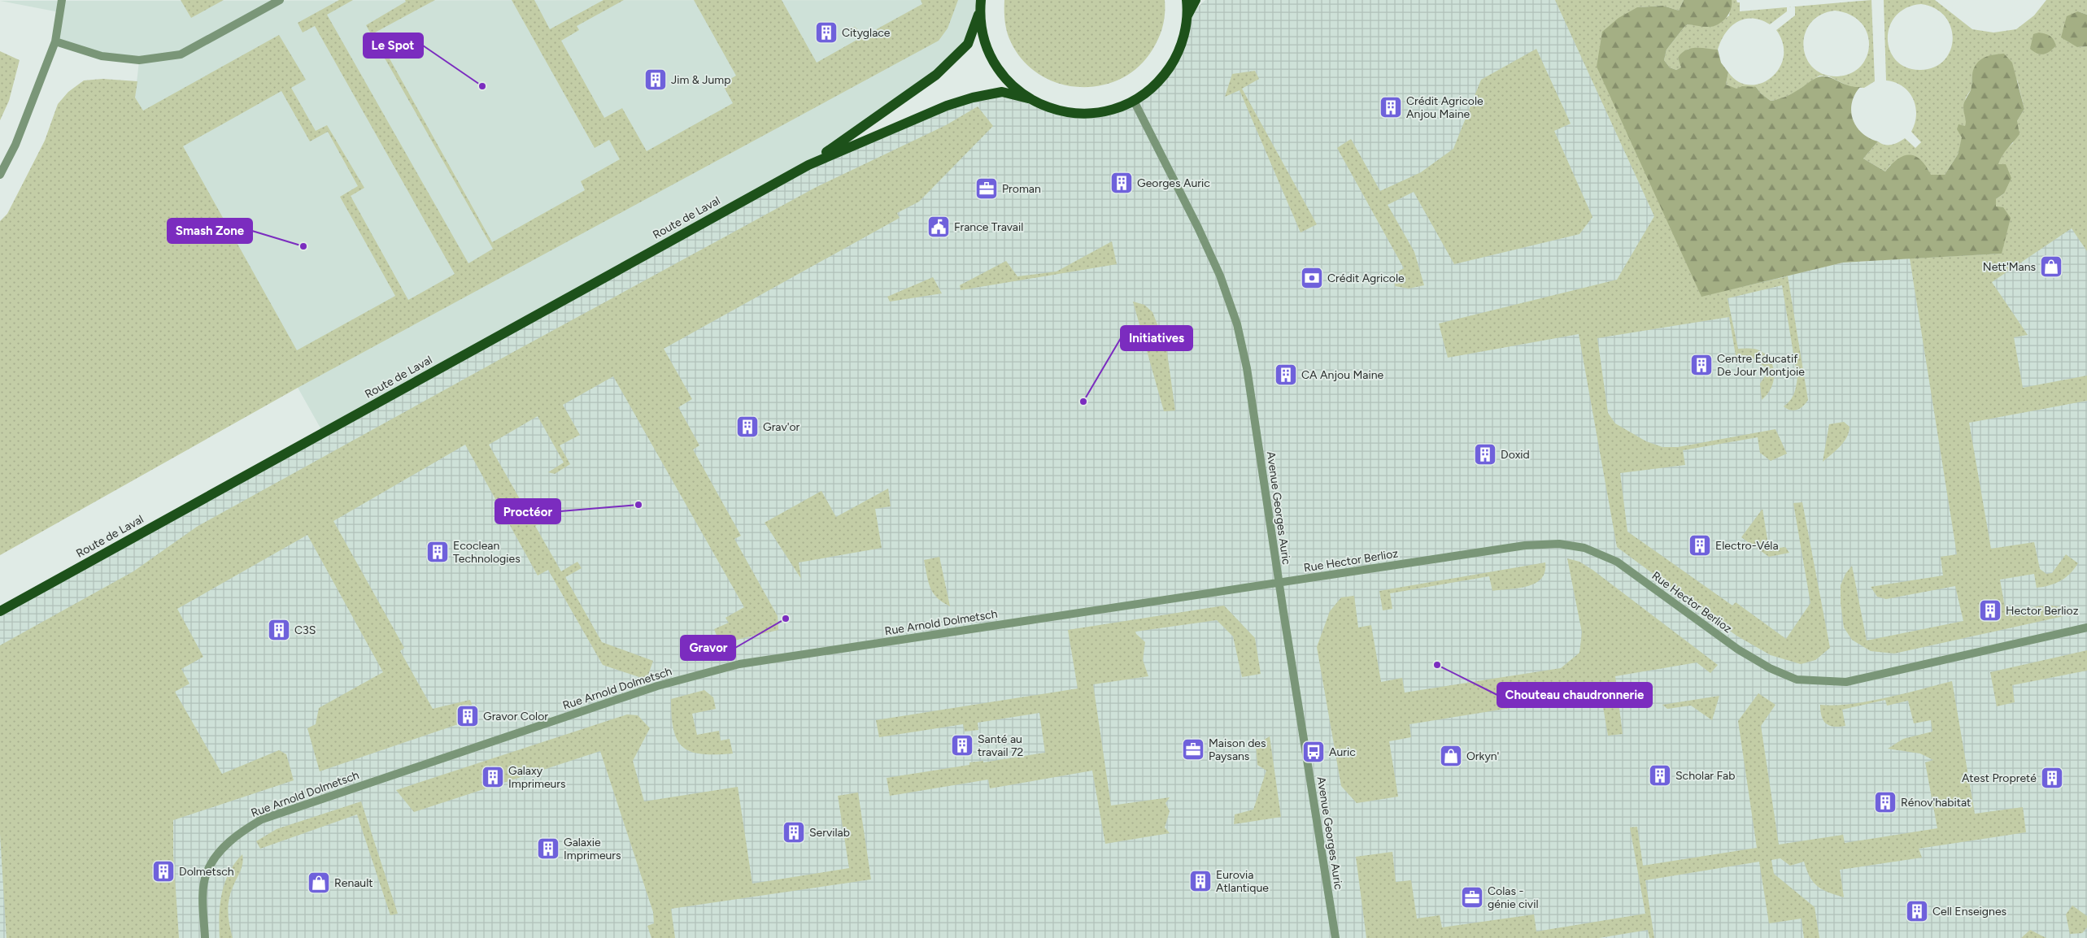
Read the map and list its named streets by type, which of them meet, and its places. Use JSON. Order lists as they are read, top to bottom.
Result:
{
  "streets": {
    "main road": ["Route de Laval"],
    "street": ["Avenue Georges Auric", "Rue Hector Berlioz", "Rue Arnold Dolmetsch"]
  },
  "crossings": [
    ["Avenue Georges Auric", "Rue Hector Berlioz"],
    ["Avenue Georges Auric", "Rue Arnold Dolmetsch"],
    ["Rue Hector Berlioz", "Rue Arnold Dolmetsch"]
  ],
  "places": {
    "building": [
      "Cityglace",
      "Jim & Jump",
      "Crédit Agricole Anjou Maine",
      "Georges Auric",
      "Centre Éducatif De Jour Montjoie",
      "CA Anjou Maine",
      "Grav'or",
      "Doxid",
      "Electro-Véla",
      "Ecoclean Technologies",
      "Hector Berlioz",
      "C3S",
      "Gravor Color",
      "Santé au travail 72",
      "Scholar Fab",
      "Galaxy Imprimeurs",
      "Atest Propreté",
      "Rénov'habitat",
      "Servilab",
      "Galaxie Imprimeurs",
      "Dolmetsch",
      "Eurovia Atlantique",
      "Cell Enseignes"
    ],
    "other": [
      "Le Spot",
      "Smash Zone",
      "Initiatives",
      "Proctéor",
      "Gravor",
      "Chouteau chaudronnerie"
    ],
    "office": ["Proman", "Maison des Paysans", "Colas - génie civil"],
    "public building": ["France Travail"],
    "shop": ["Nett'Mans", "Orkyn'", "Renault"],
    "bank": ["Crédit Agricole"],
    "bus stop": ["Auric"]
  }
}
